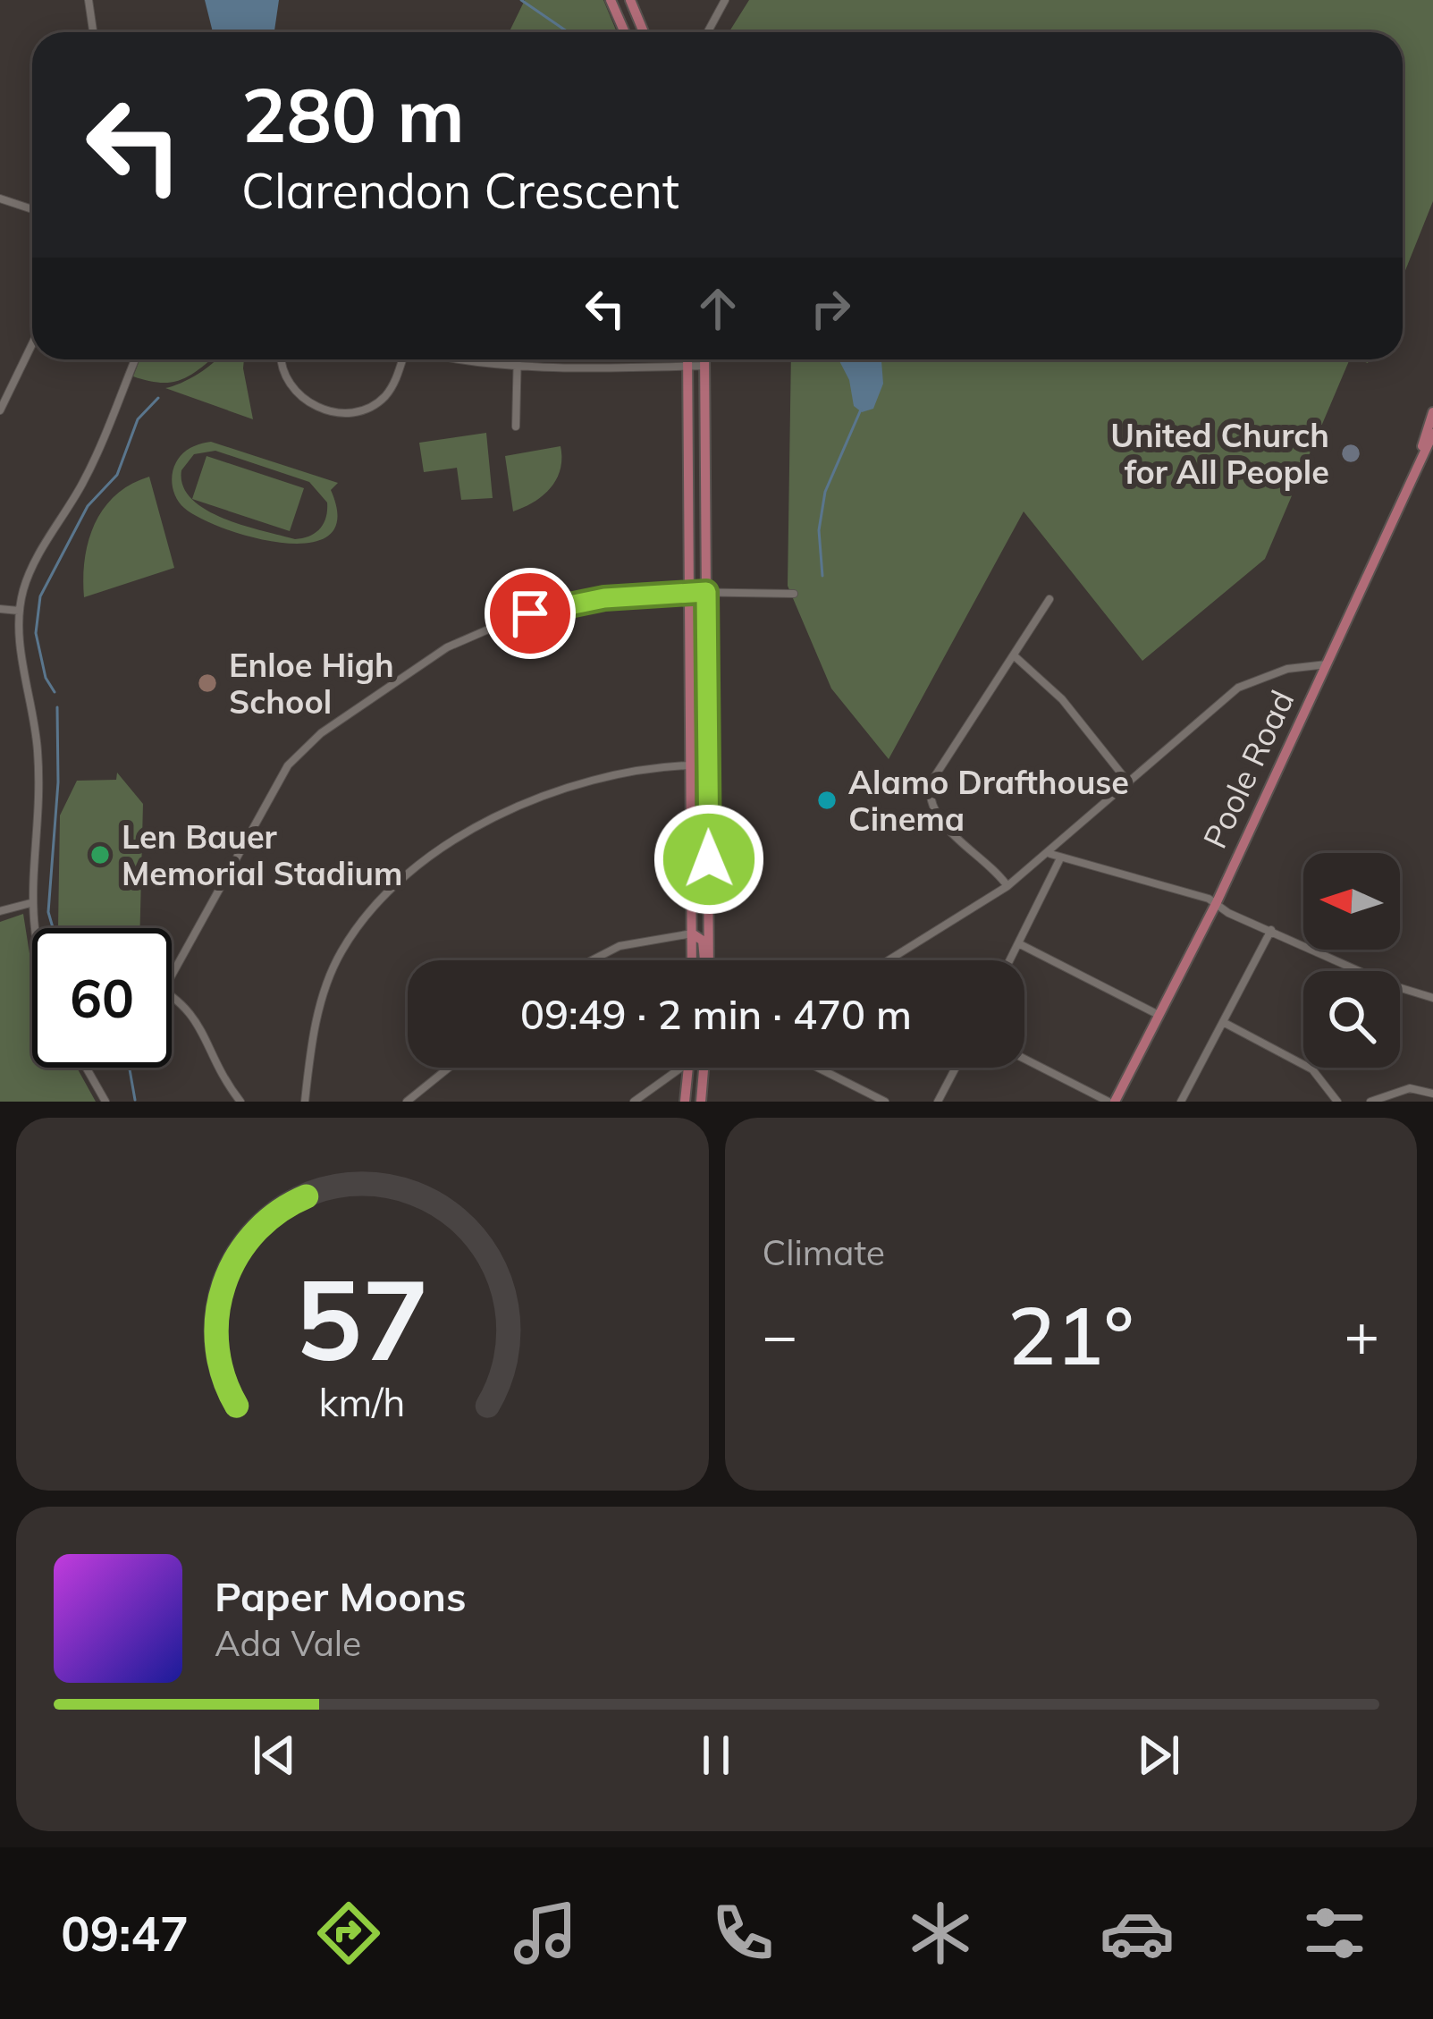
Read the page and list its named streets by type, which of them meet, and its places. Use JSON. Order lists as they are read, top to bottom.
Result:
{
  "streets": {
    "main road": ["Poole Road"]
  },
  "places": [
    "United Church for All People",
    "Enloe High School",
    "Alamo Drafthouse Cinema",
    "Len Bauer Memorial Stadium"
  ],
  "north": "left",
  "page": {
    "turn": ["280 m", "Clarendon Crescent"],
    "limit": "60",
    "trip": "09:49 · 2 min · 470 m",
    "tile": "Climate",
    "heat": ["−", "21°", "+"],
    "song": ["Paper Moons", "Ada Vale"],
    "tabs": "09:47",
    "gauge": ["57", "km/h"]
  }
}
